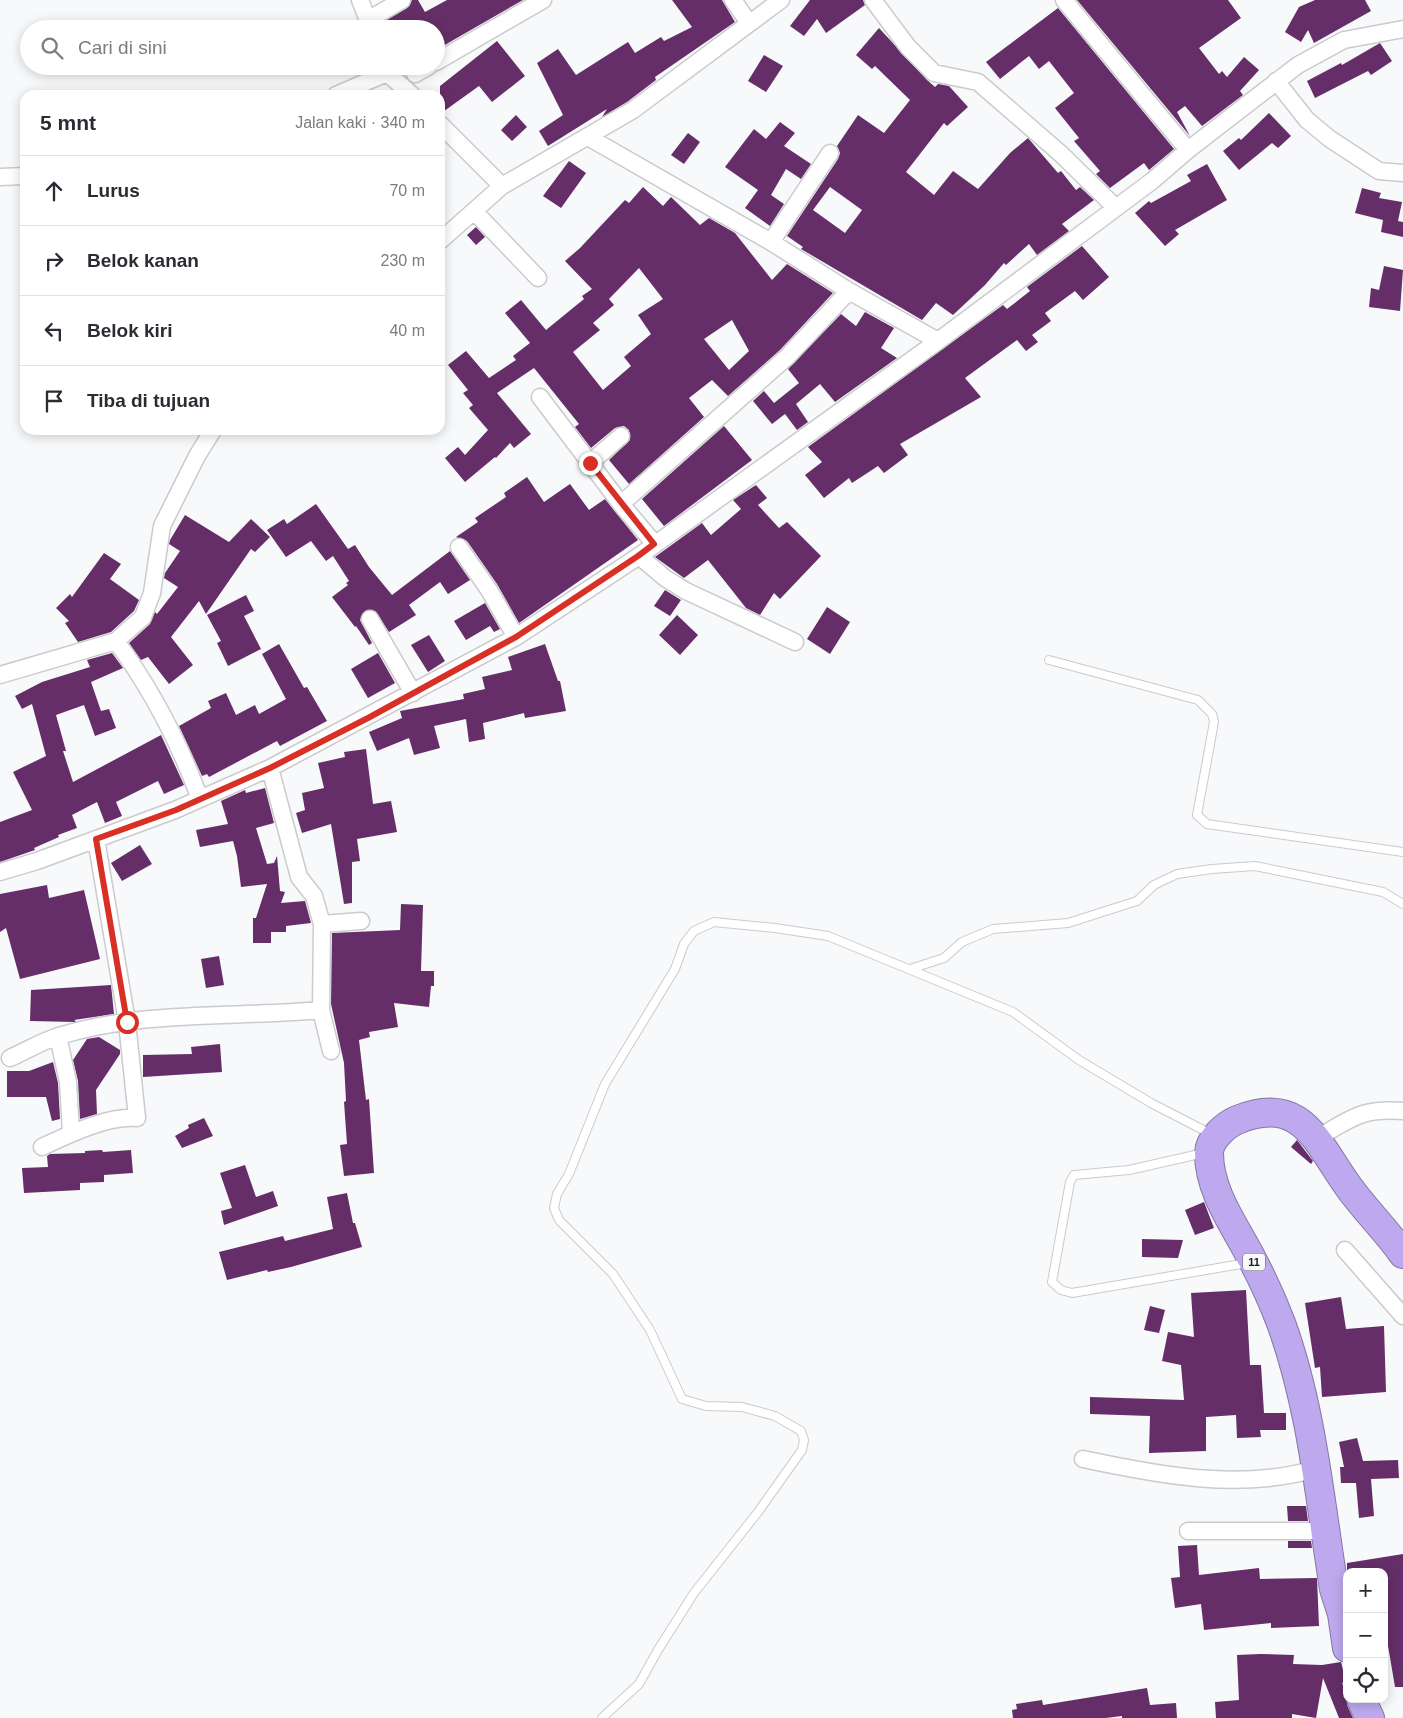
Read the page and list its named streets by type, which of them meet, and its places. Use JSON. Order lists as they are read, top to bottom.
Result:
{
  "streets": {
    "highway": ["11"]
  },
  "page": {
    "search": "Cari di sini",
    "heading": ["5 mnt", "Jalan kaki · 340 m"],
    "list": [
      ["Lurus", "70 m"],
      ["Belok kanan", "230 m"],
      ["Belok kiri", "40 m"],
      "Tiba di tujuan"
    ],
    "map_buttons": ["+", "−"]
  }
}
